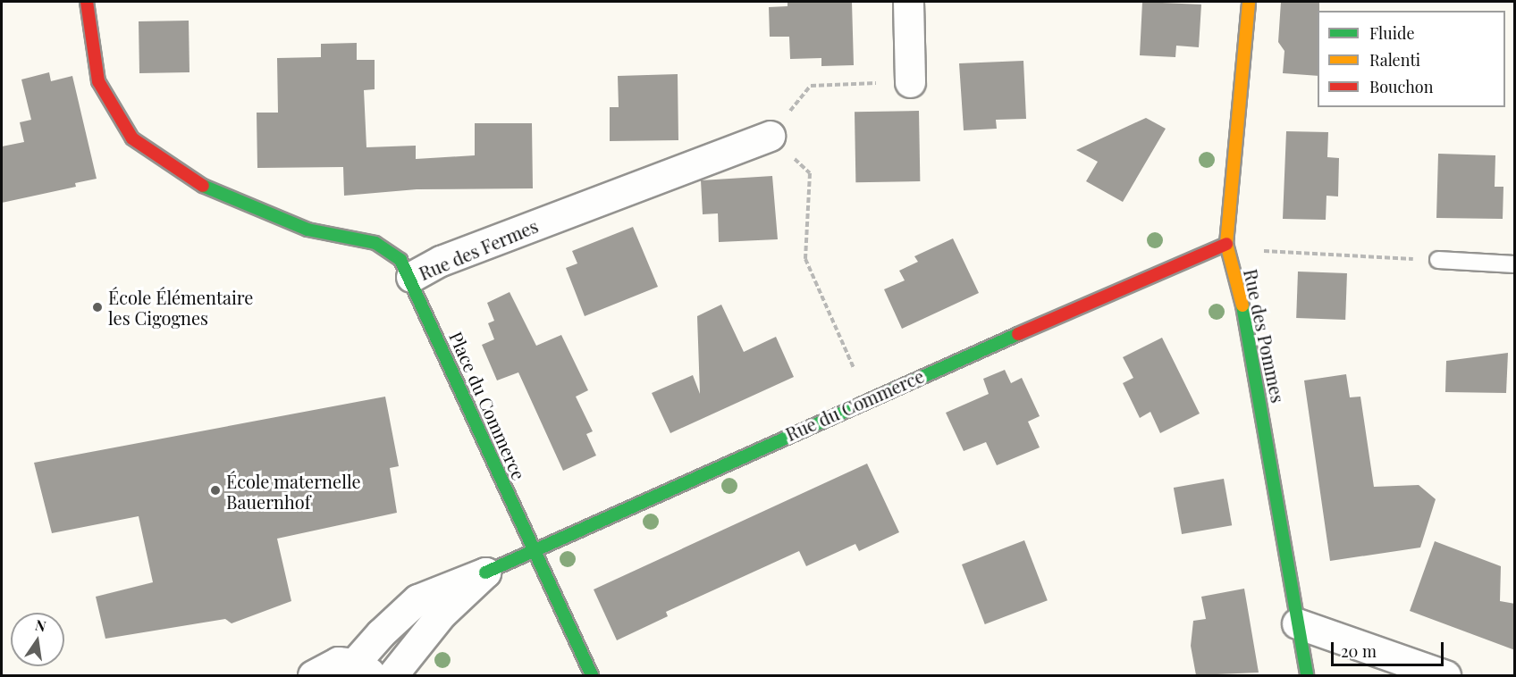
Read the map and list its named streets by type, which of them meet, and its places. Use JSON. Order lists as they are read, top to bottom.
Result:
{
  "streets": {
    "street": [
      "Rue des Fermes",
      "Rue des Pommes",
      "Rue du Commerce",
      "Place du Commerce"
    ]
  },
  "crossings": [
    ["Rue des Fermes", "Place du Commerce"],
    ["Rue des Pommes", "Rue du Commerce"],
    ["Rue du Commerce", "Place du Commerce"]
  ],
  "places": ["École Élémentaire les Cigognes", "École maternelle Bauernhof"],
  "legend": ["Fluide", "Ralenti", "Bouchon"],
  "scale_bar": "20 m",
  "north": "top"
}
